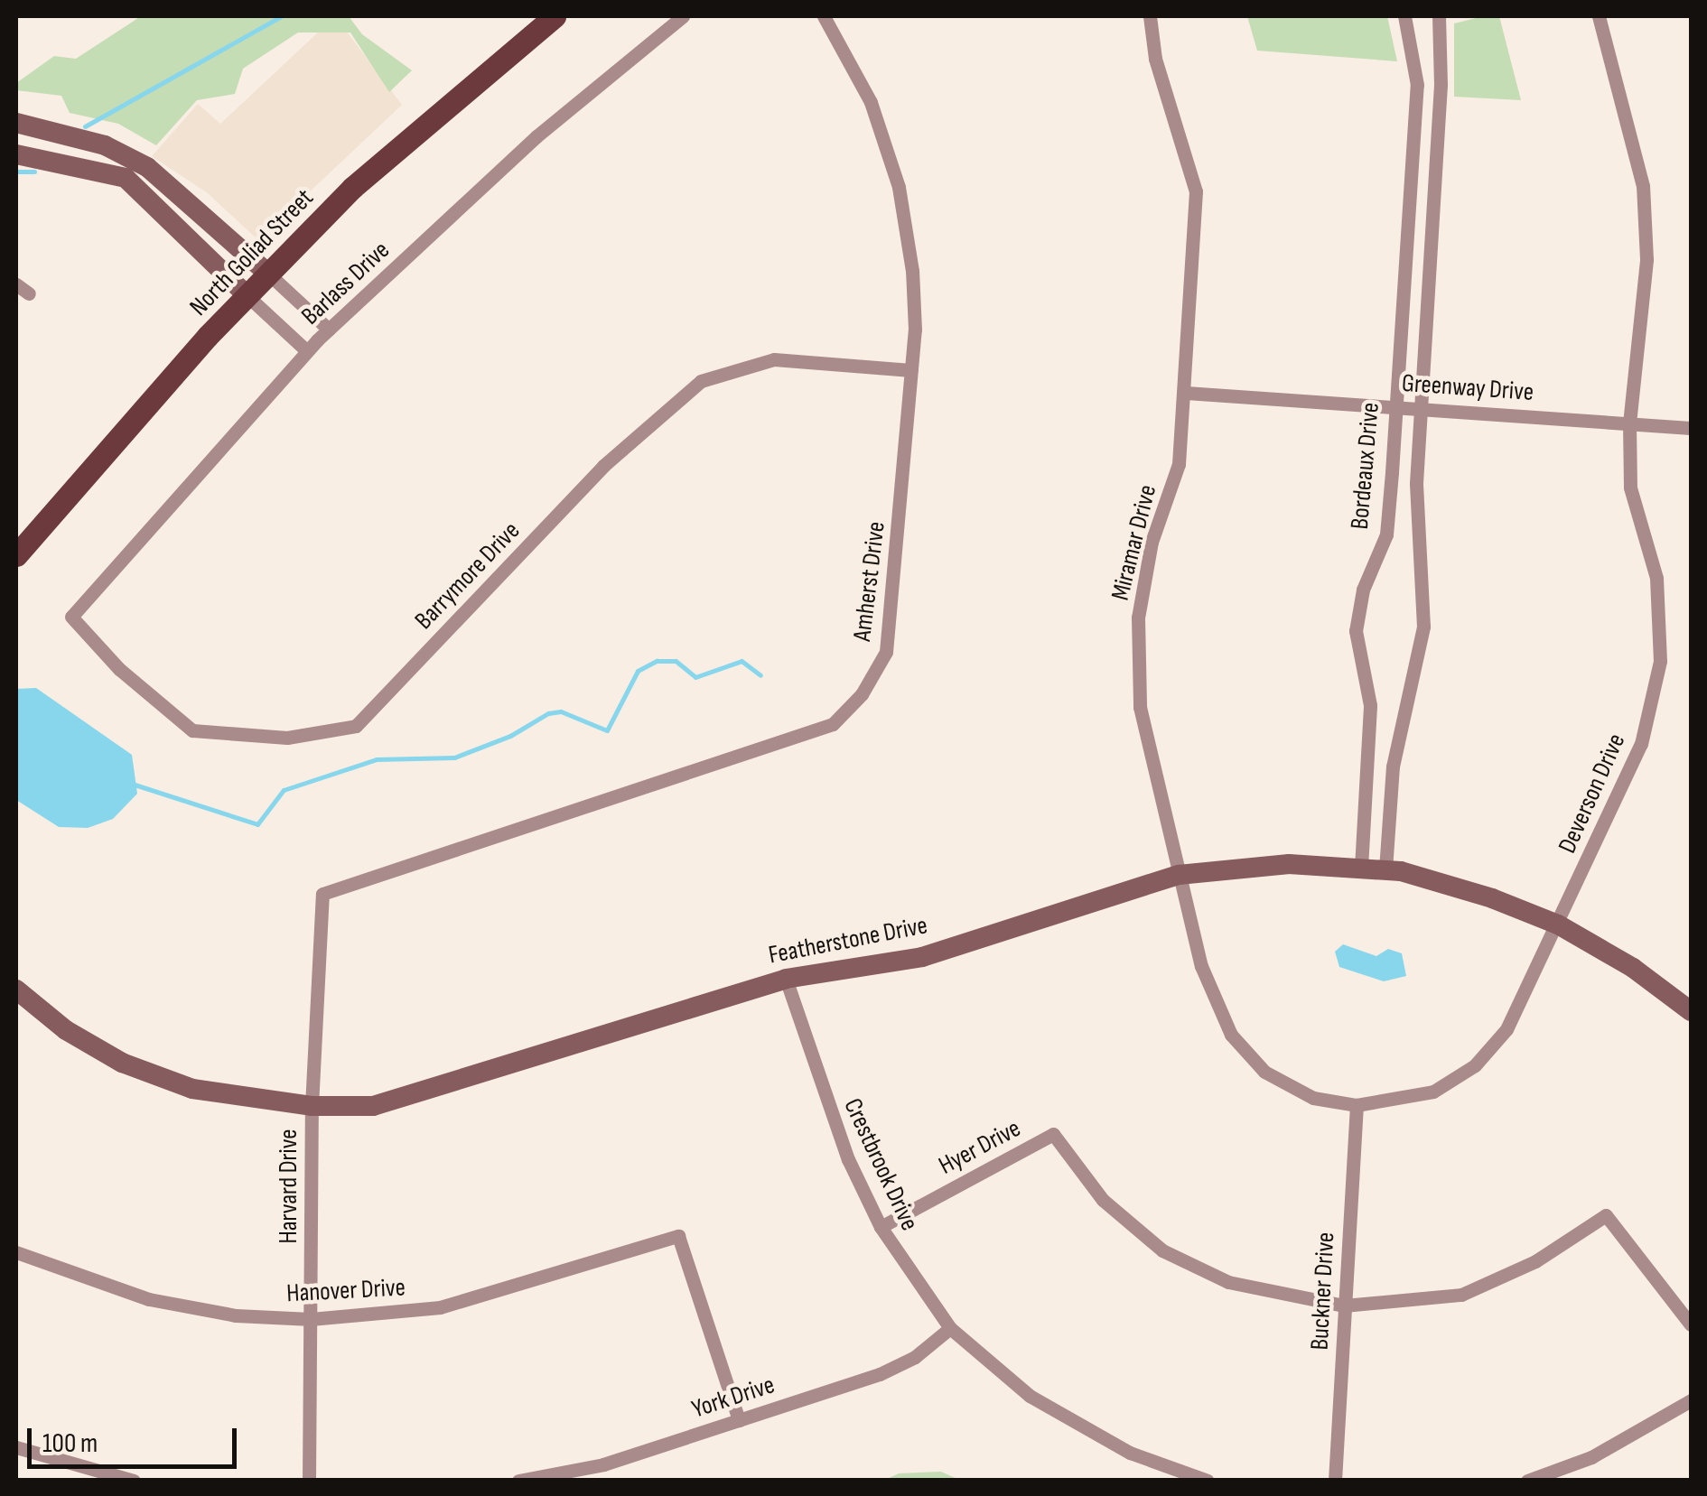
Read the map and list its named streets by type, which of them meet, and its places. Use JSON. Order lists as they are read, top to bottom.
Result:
{
  "streets": {
    "main road": ["North Goliad Street"],
    "street": [
      "Barlass Drive",
      "Greenway Drive",
      "Bordeaux Drive",
      "Miramar Drive",
      "Barrymore Drive",
      "Amherst Drive",
      "Deverson Drive",
      "Featherstone Drive",
      "Hyer Drive",
      "Crestbrook Drive",
      "Harvard Drive",
      "Hanover Drive",
      "Buckner Drive",
      "York Drive"
    ]
  },
  "crossings": [
    ["Barlass Drive", "Barrymore Drive"],
    ["Greenway Drive", "Bordeaux Drive"],
    ["Greenway Drive", "Miramar Drive"],
    ["Greenway Drive", "Deverson Drive"],
    ["Bordeaux Drive", "Featherstone Drive"],
    ["Miramar Drive", "Deverson Drive"],
    ["Miramar Drive", "Featherstone Drive"],
    ["Miramar Drive", "Buckner Drive"],
    ["Barrymore Drive", "Amherst Drive"],
    ["Amherst Drive", "Harvard Drive"],
    ["Deverson Drive", "Featherstone Drive"],
    ["Deverson Drive", "Buckner Drive"],
    ["Featherstone Drive", "Crestbrook Drive"],
    ["Featherstone Drive", "Harvard Drive"],
    ["Hyer Drive", "Crestbrook Drive"],
    ["Hyer Drive", "Buckner Drive"],
    ["Crestbrook Drive", "York Drive"],
    ["Harvard Drive", "Hanover Drive"],
    ["Hanover Drive", "York Drive"]
  ],
  "scale_bar": "100 m"
}
